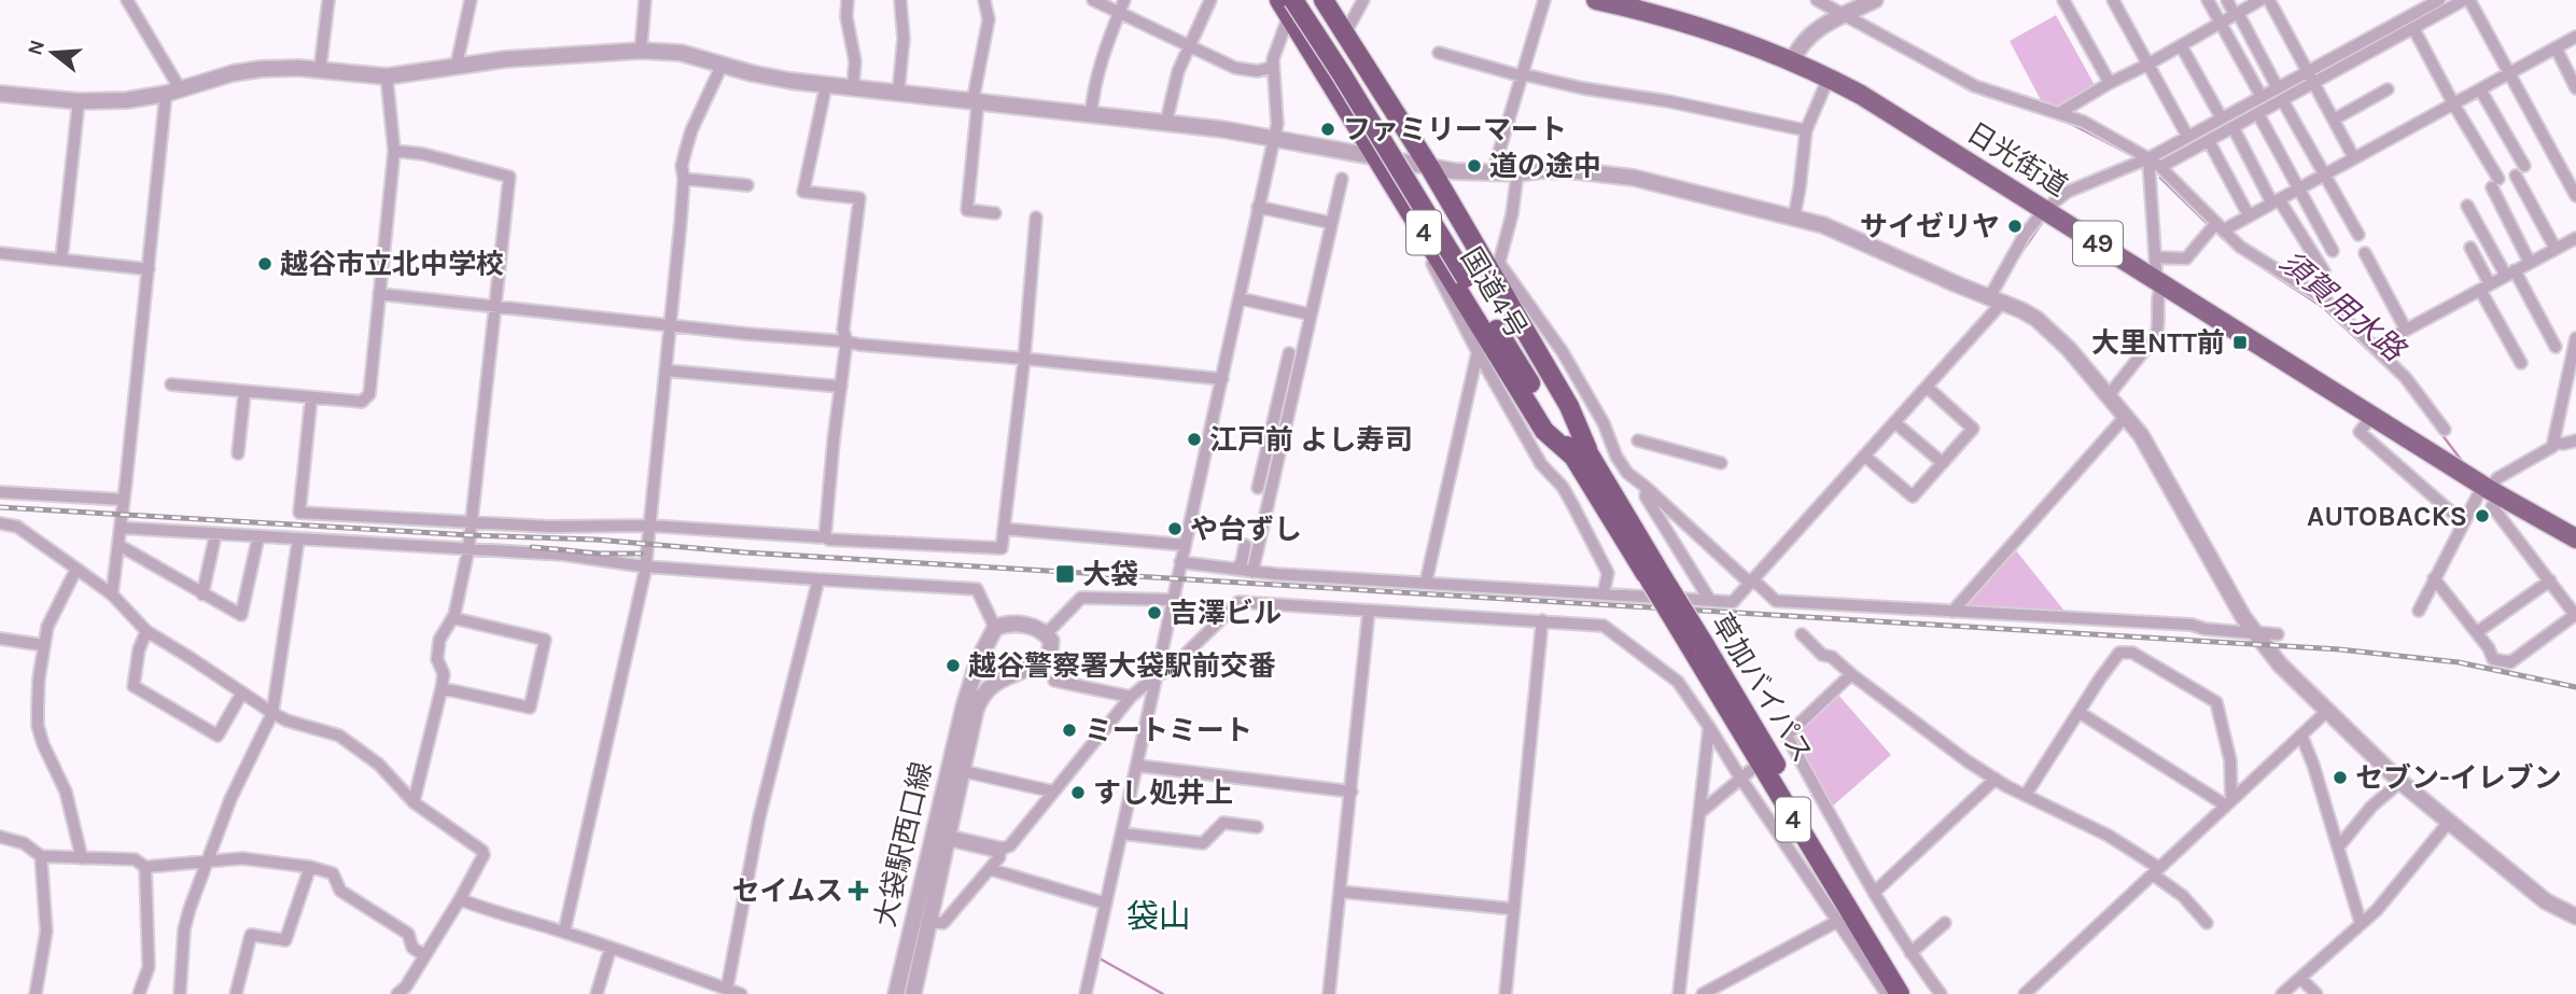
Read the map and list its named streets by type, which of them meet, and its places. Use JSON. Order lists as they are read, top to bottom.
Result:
{
  "streets": {
    "highway": ["4", "国道4号", "草加バイパス"],
    "main road": ["日光街道", "49"],
    "street": ["大袋駅西口線"]
  },
  "crossings": [
    ["4", "国道4号"],
    ["4", "草加バイパス"],
    ["国道4号", "草加バイパス"]
  ],
  "districts": ["袋山"],
  "water": ["須賀用水路"],
  "places": {
    "other": [
      "ファミリーマート",
      "道の途中",
      "サイゼリヤ",
      "越谷市立北中学校",
      "江戸前 よし寿司",
      "AUTOBACKS",
      "や台ずし",
      "吉澤ビル",
      "越谷警察署大袋駅前交番",
      "ミートミート",
      "セブン-イレブン",
      "すし処井上"
    ],
    "transit": ["大里NTT前", "大袋"],
    "health": ["セイムス"]
  },
  "north": "left"
}
